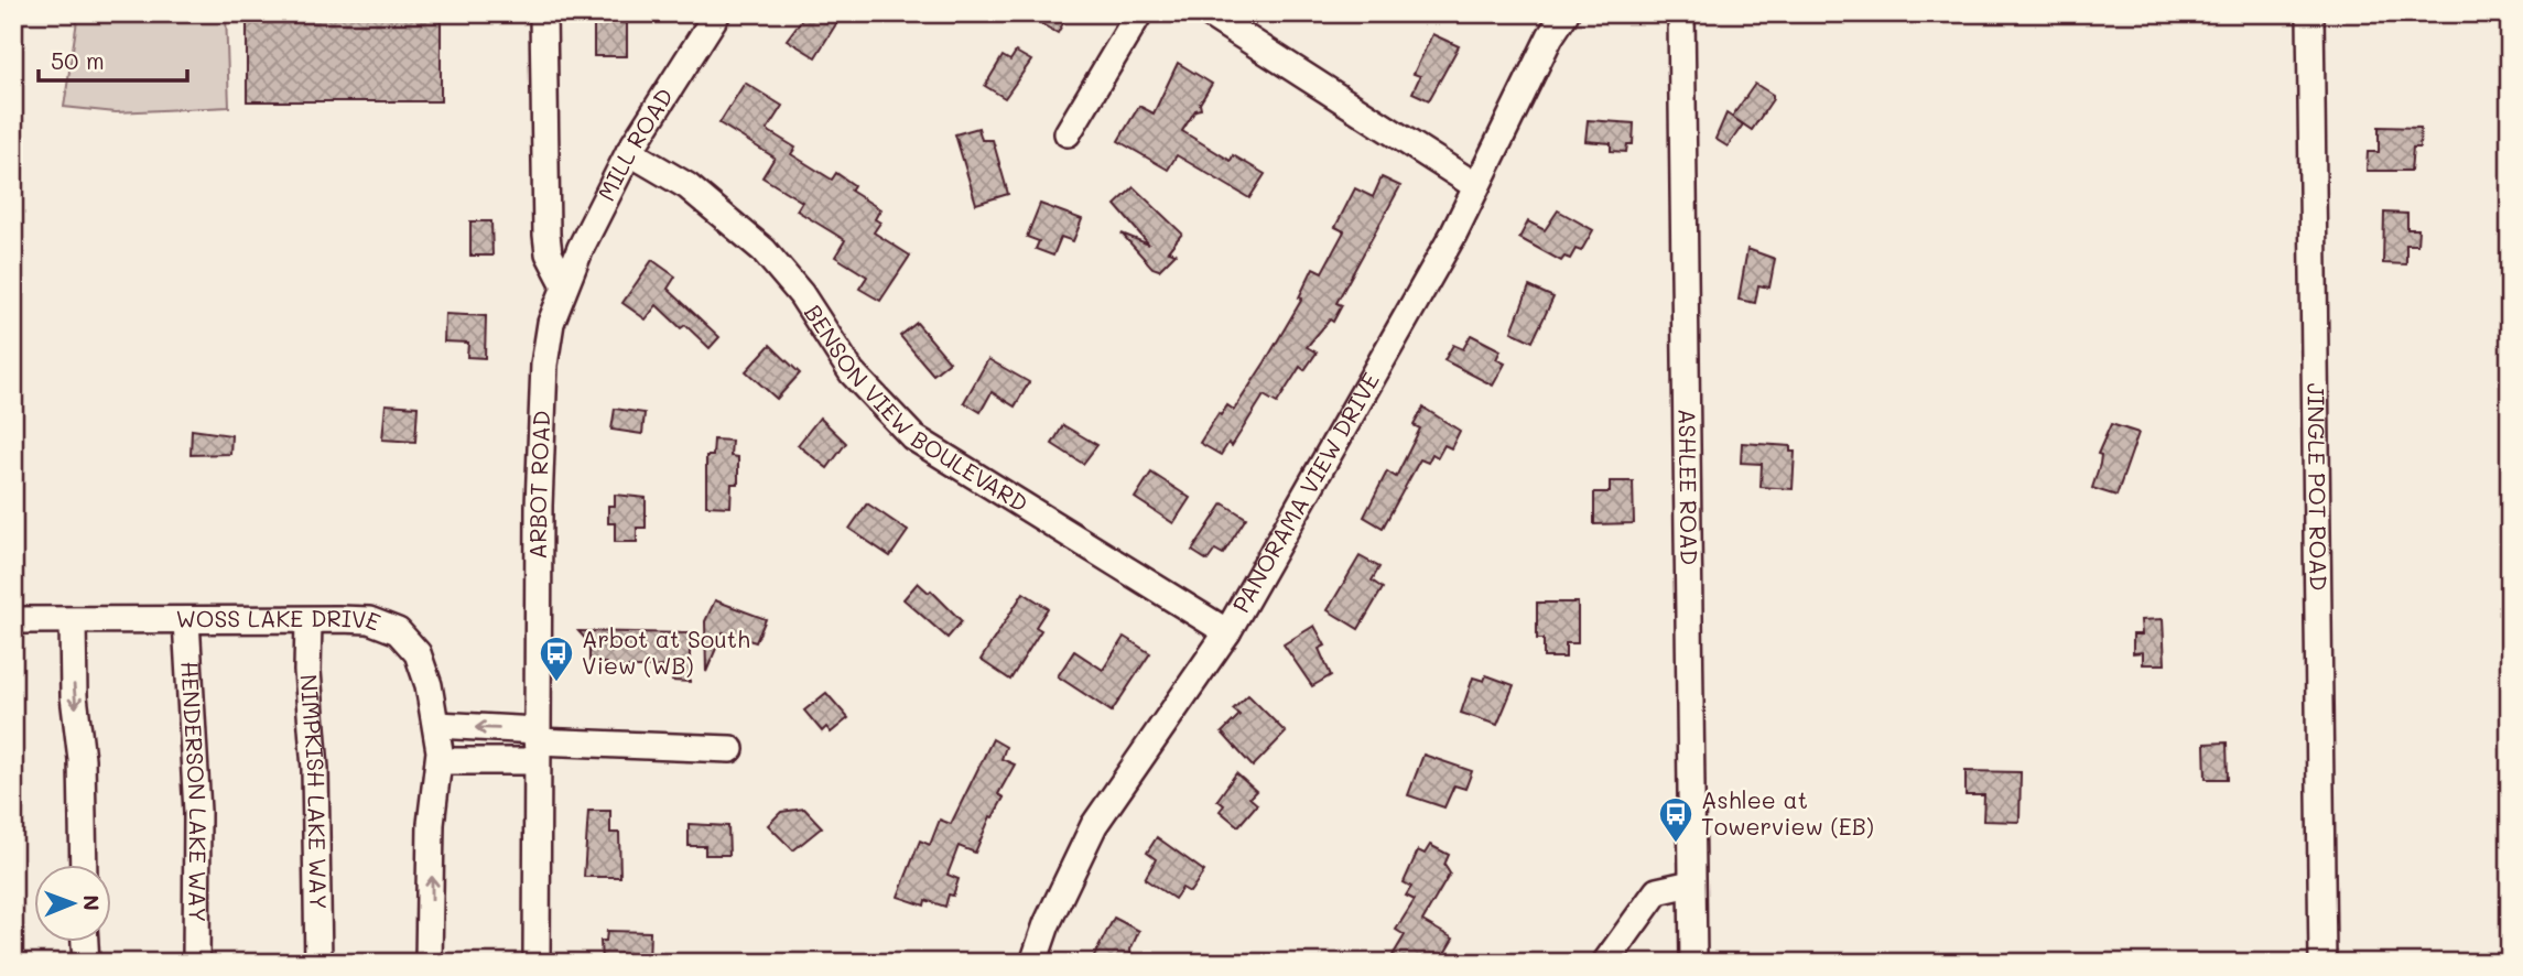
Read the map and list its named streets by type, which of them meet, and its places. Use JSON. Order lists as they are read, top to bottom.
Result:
{
  "streets": {
    "street": [
      "MILL ROAD",
      "BENSON VIEW BOULEVARD",
      "ARBOT ROAD",
      "ASHLEE ROAD",
      "JINGLE POT ROAD",
      "PANORAMA VIEW DRIVE",
      "WOSS LAKE DRIVE",
      "NIMPKISH LAKE WAY",
      "HENDERSON LAKE WAY"
    ]
  },
  "crossings": [
    ["MILL ROAD", "BENSON VIEW BOULEVARD"],
    ["MILL ROAD", "ARBOT ROAD"],
    ["BENSON VIEW BOULEVARD", "PANORAMA VIEW DRIVE"],
    ["WOSS LAKE DRIVE", "NIMPKISH LAKE WAY"],
    ["WOSS LAKE DRIVE", "HENDERSON LAKE WAY"]
  ],
  "places": {
    "bus stop": ["Arbot at South View (WB)", "Ashlee at Towerview (EB)"]
  },
  "scale_bar": "50 m",
  "north": "right"
}
